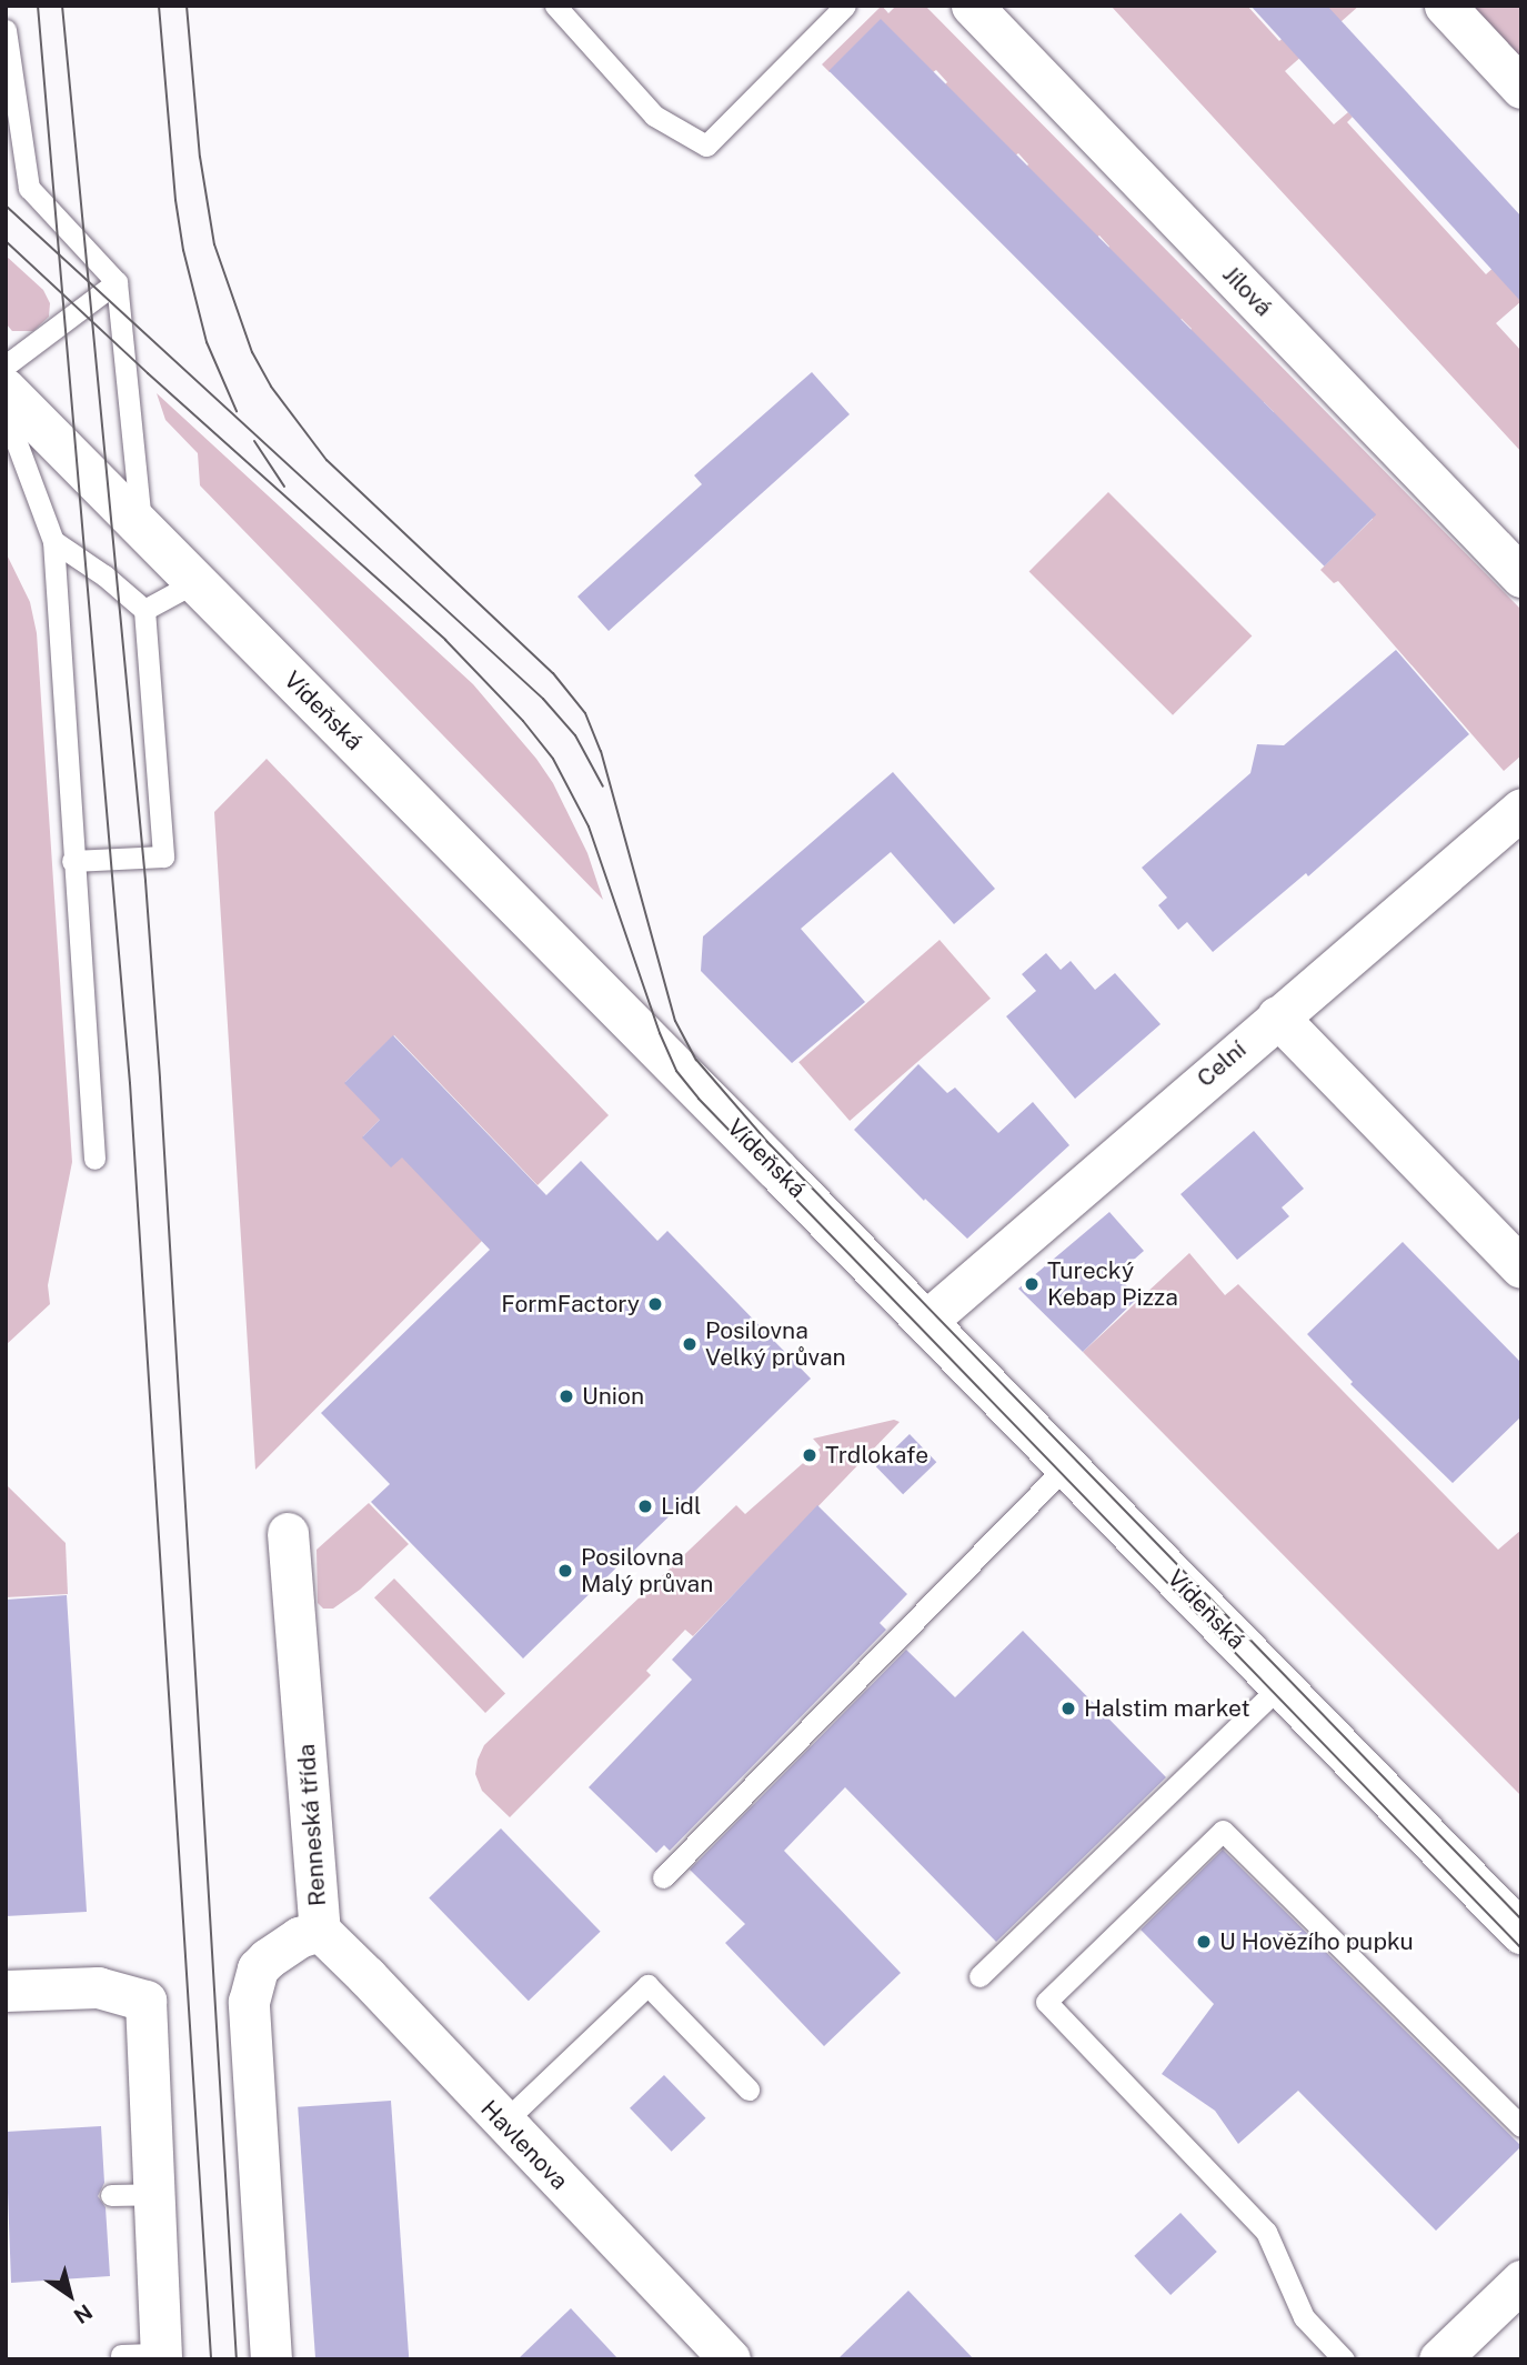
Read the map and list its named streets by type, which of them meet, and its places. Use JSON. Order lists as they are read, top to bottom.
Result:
{
  "streets": {
    "main road": ["Vídeňská"],
    "street": [
      "Jílová",
      "Celní",
      "Renneská třída",
      "Havlenova"
    ]
  },
  "crossings": [
    ["Vídeňská", "Celní"],
    ["Renneská třída", "Havlenova"]
  ],
  "places": [
    "Turecký Kebap Pizza",
    "FormFactory",
    "Posilovna Velký průvan",
    "Union",
    "Trdlokafe",
    "Lidl",
    "Posilovna Malý průvan",
    "Halstim market",
    "U Hovězího pupku"
  ],
  "north": "bottom right"
}
